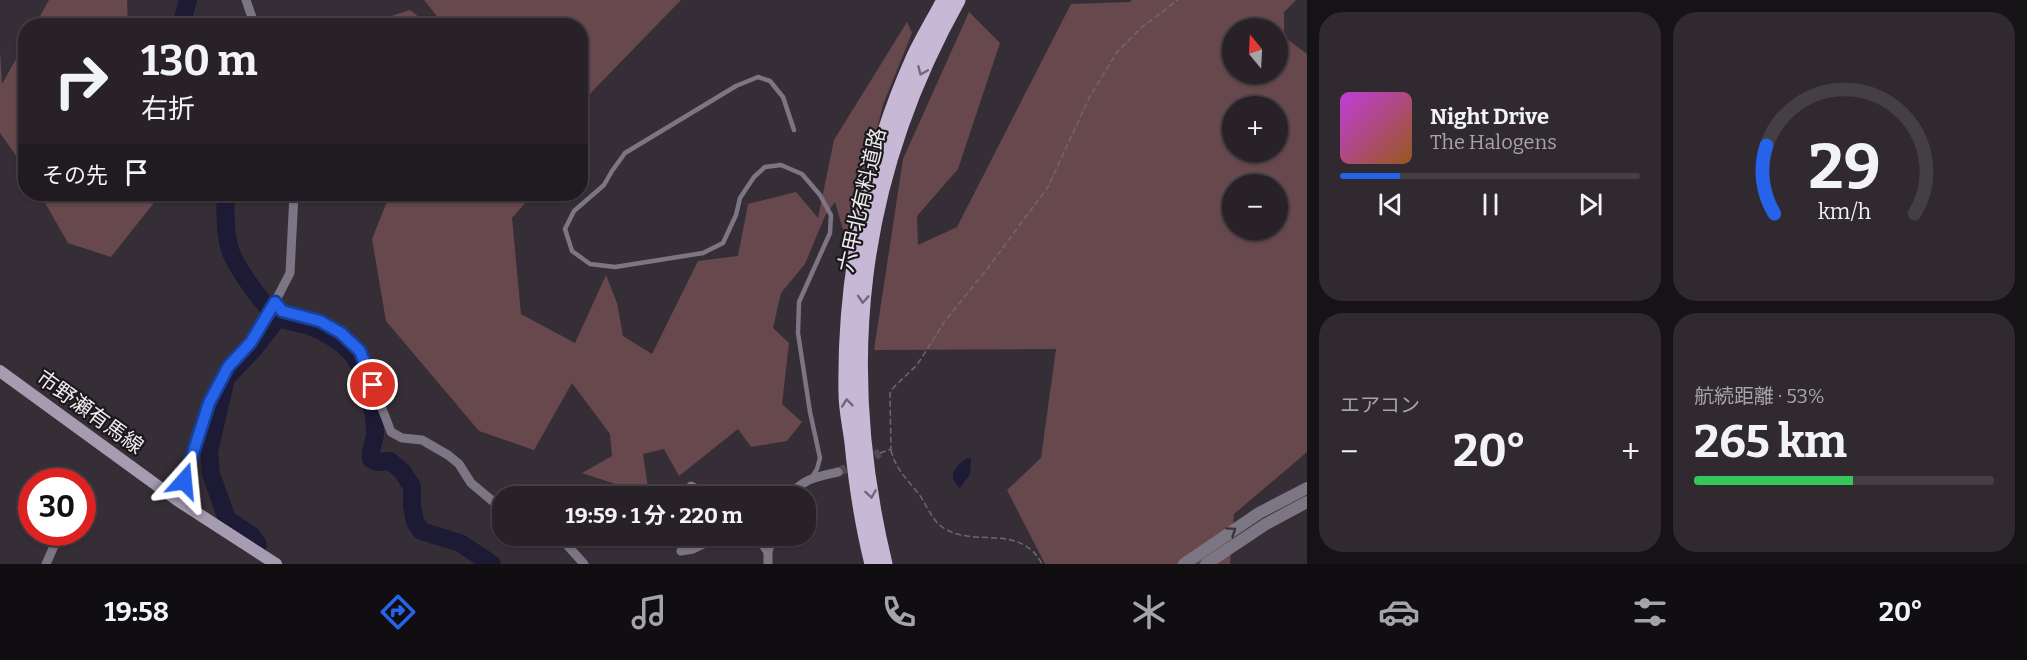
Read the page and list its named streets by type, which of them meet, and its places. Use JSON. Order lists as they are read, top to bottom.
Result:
{
  "streets": {
    "main road": ["六甲北有料道路", "市野瀬有馬線"]
  },
  "north": "top",
  "page": {
    "map_buttons": ["+", "−"],
    "turn": ["130 m", "右折"],
    "song": ["Night Drive", "The Halogens"],
    "then": "その先",
    "tile": [
      "エアコン",
      ["航続距離 · 53%", "265 km"]
    ],
    "heat": ["−", "20°", "+"],
    "limit": "30",
    "trip": "19:59 · 1 分 · 220 m",
    "tabs": ["19:58", "20°"],
    "gauge": ["29", "km/h"]
  }
}
